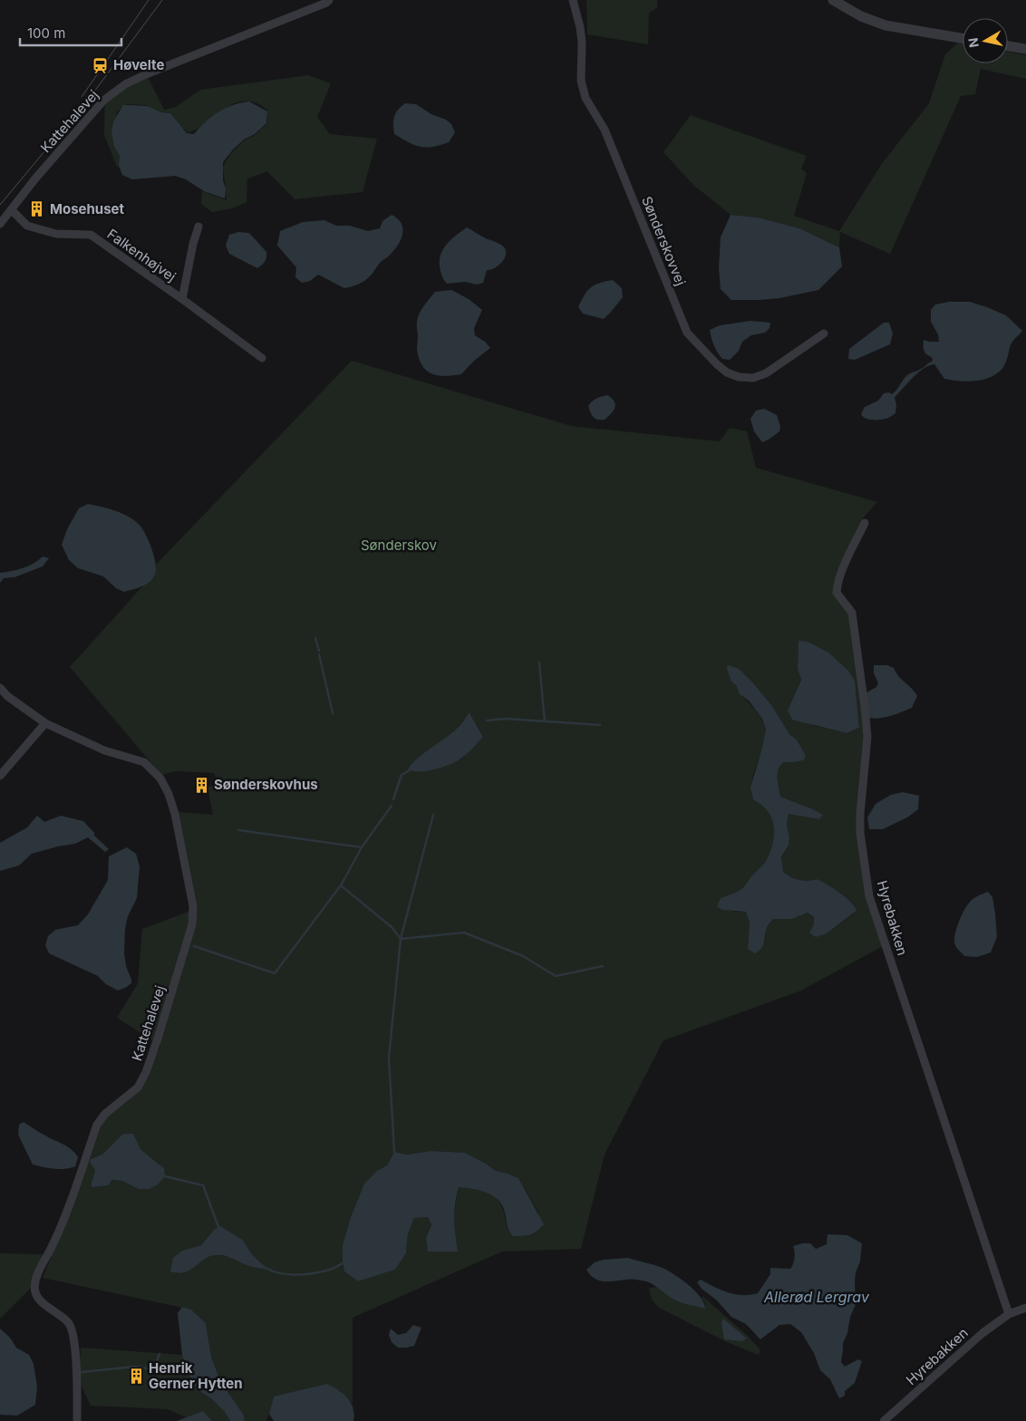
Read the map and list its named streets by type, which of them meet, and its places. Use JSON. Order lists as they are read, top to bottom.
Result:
{
  "streets": {
    "street": [
      "Kattehalevej",
      "Sønderskovvej",
      "Falkenhøjvej",
      "Hyrebakken"
    ]
  },
  "crossings": [
    ["Kattehalevej", "Falkenhøjvej"]
  ],
  "water": ["Allerød Lergrav"],
  "parks": ["Sønderskov"],
  "places": {
    "station": ["Høvelte"],
    "building": ["Mosehuset", "Sønderskovhus", "Henrik Gerner Hytten"]
  },
  "scale_bar": "100 m",
  "north": "left"
}
